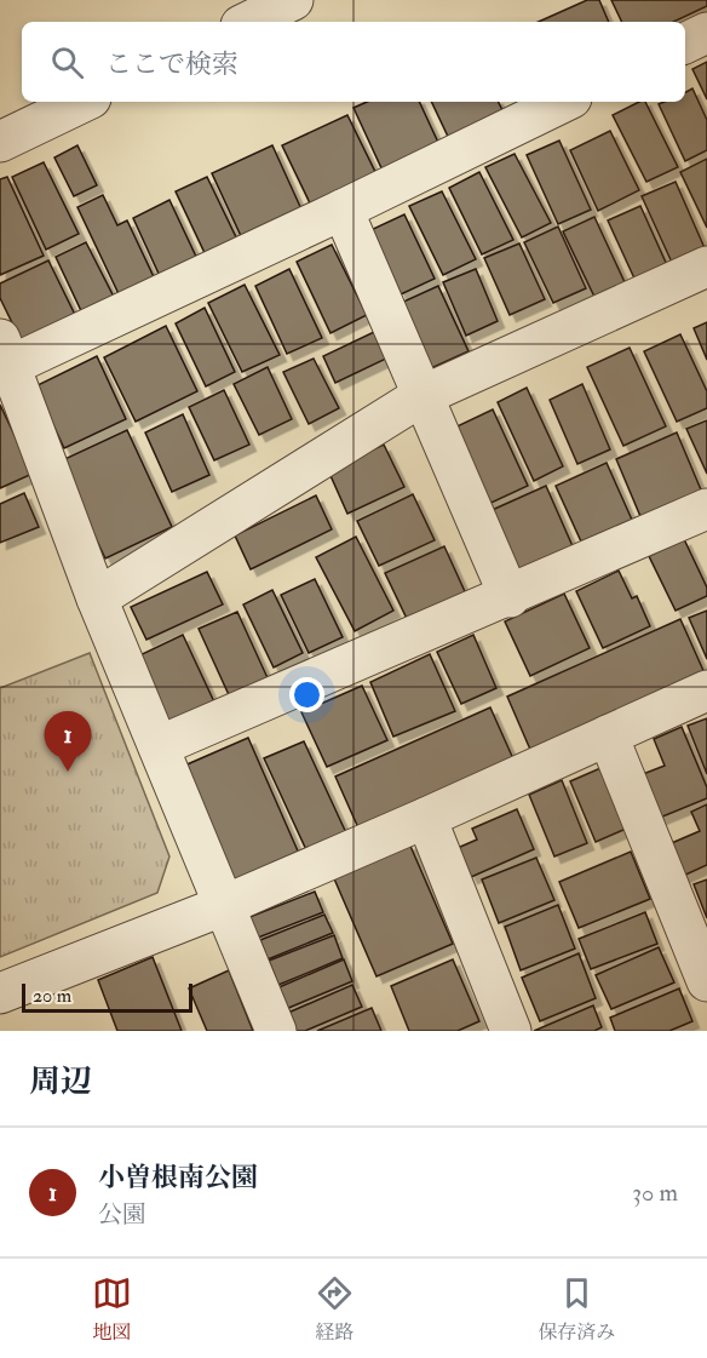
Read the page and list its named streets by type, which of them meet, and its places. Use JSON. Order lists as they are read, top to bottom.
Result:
{
  "scale_bar": "20 m",
  "page": {
    "search": "ここで検索",
    "pins": "1",
    "scale": "20 m",
    "heading": "周辺",
    "list": [
      {
        "mark": "1",
        "name": "小曽根南公園",
        "note": "公園",
        "value": "30 m"
      }
    ],
    "nav": ["地図", "経路", "保存済み"]
  }
}
